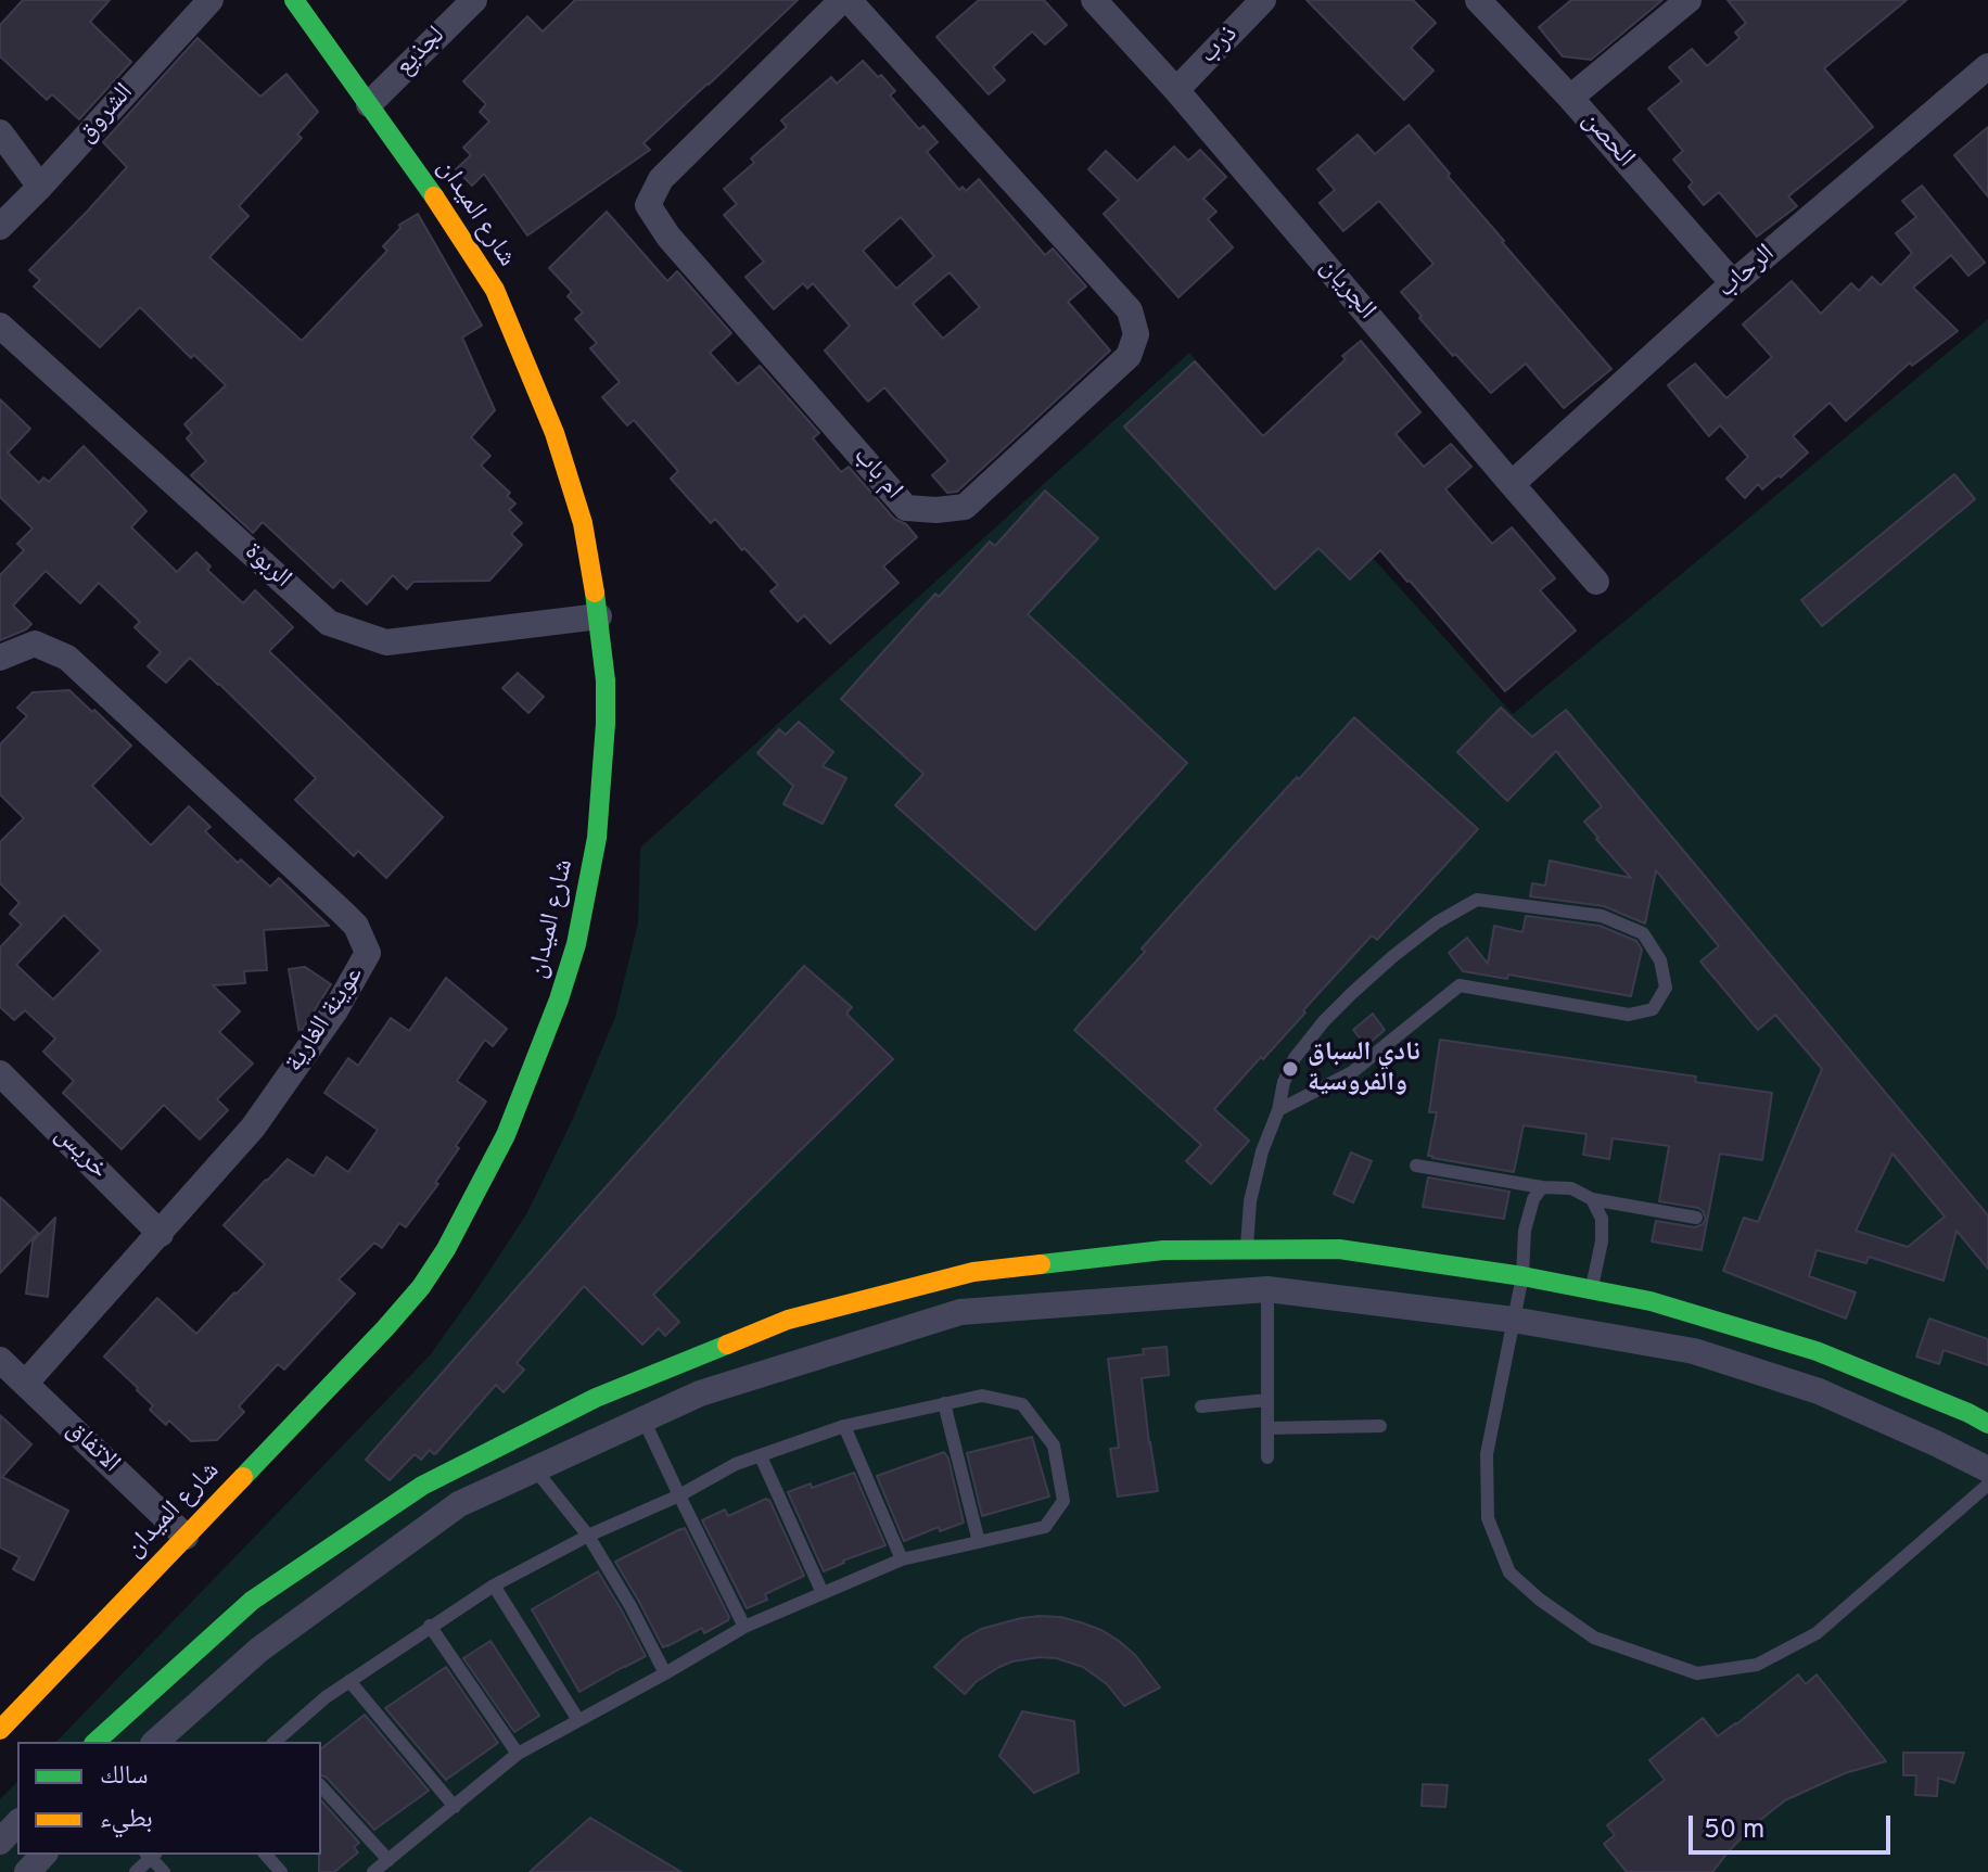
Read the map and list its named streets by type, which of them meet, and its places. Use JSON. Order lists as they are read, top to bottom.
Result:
{
  "streets": {
    "street": [
      "ذرب",
      "لجذيع",
      "الشروق",
      "الحصن",
      "شارع الميدان",
      "الرحاب",
      "الجريان",
      "ام باب",
      "الربوة",
      "عوينة الغارية",
      "خريس",
      "الاتفاق"
    ]
  },
  "crossings": [
    ["ذرب", "الجريان"],
    ["لجذيع", "شارع الميدان"],
    ["الحصن", "الرحاب"],
    ["شارع الميدان", "الربوة"],
    ["شارع الميدان", "الاتفاق"],
    ["الرحاب", "الجريان"],
    ["عوينة الغارية", "خريس"],
    ["عوينة الغارية", "الاتفاق"]
  ],
  "places": ["نادي السباق والفروسية"],
  "legend": ["سالك", "بطيء"],
  "scale_bar": "50 m"
}
